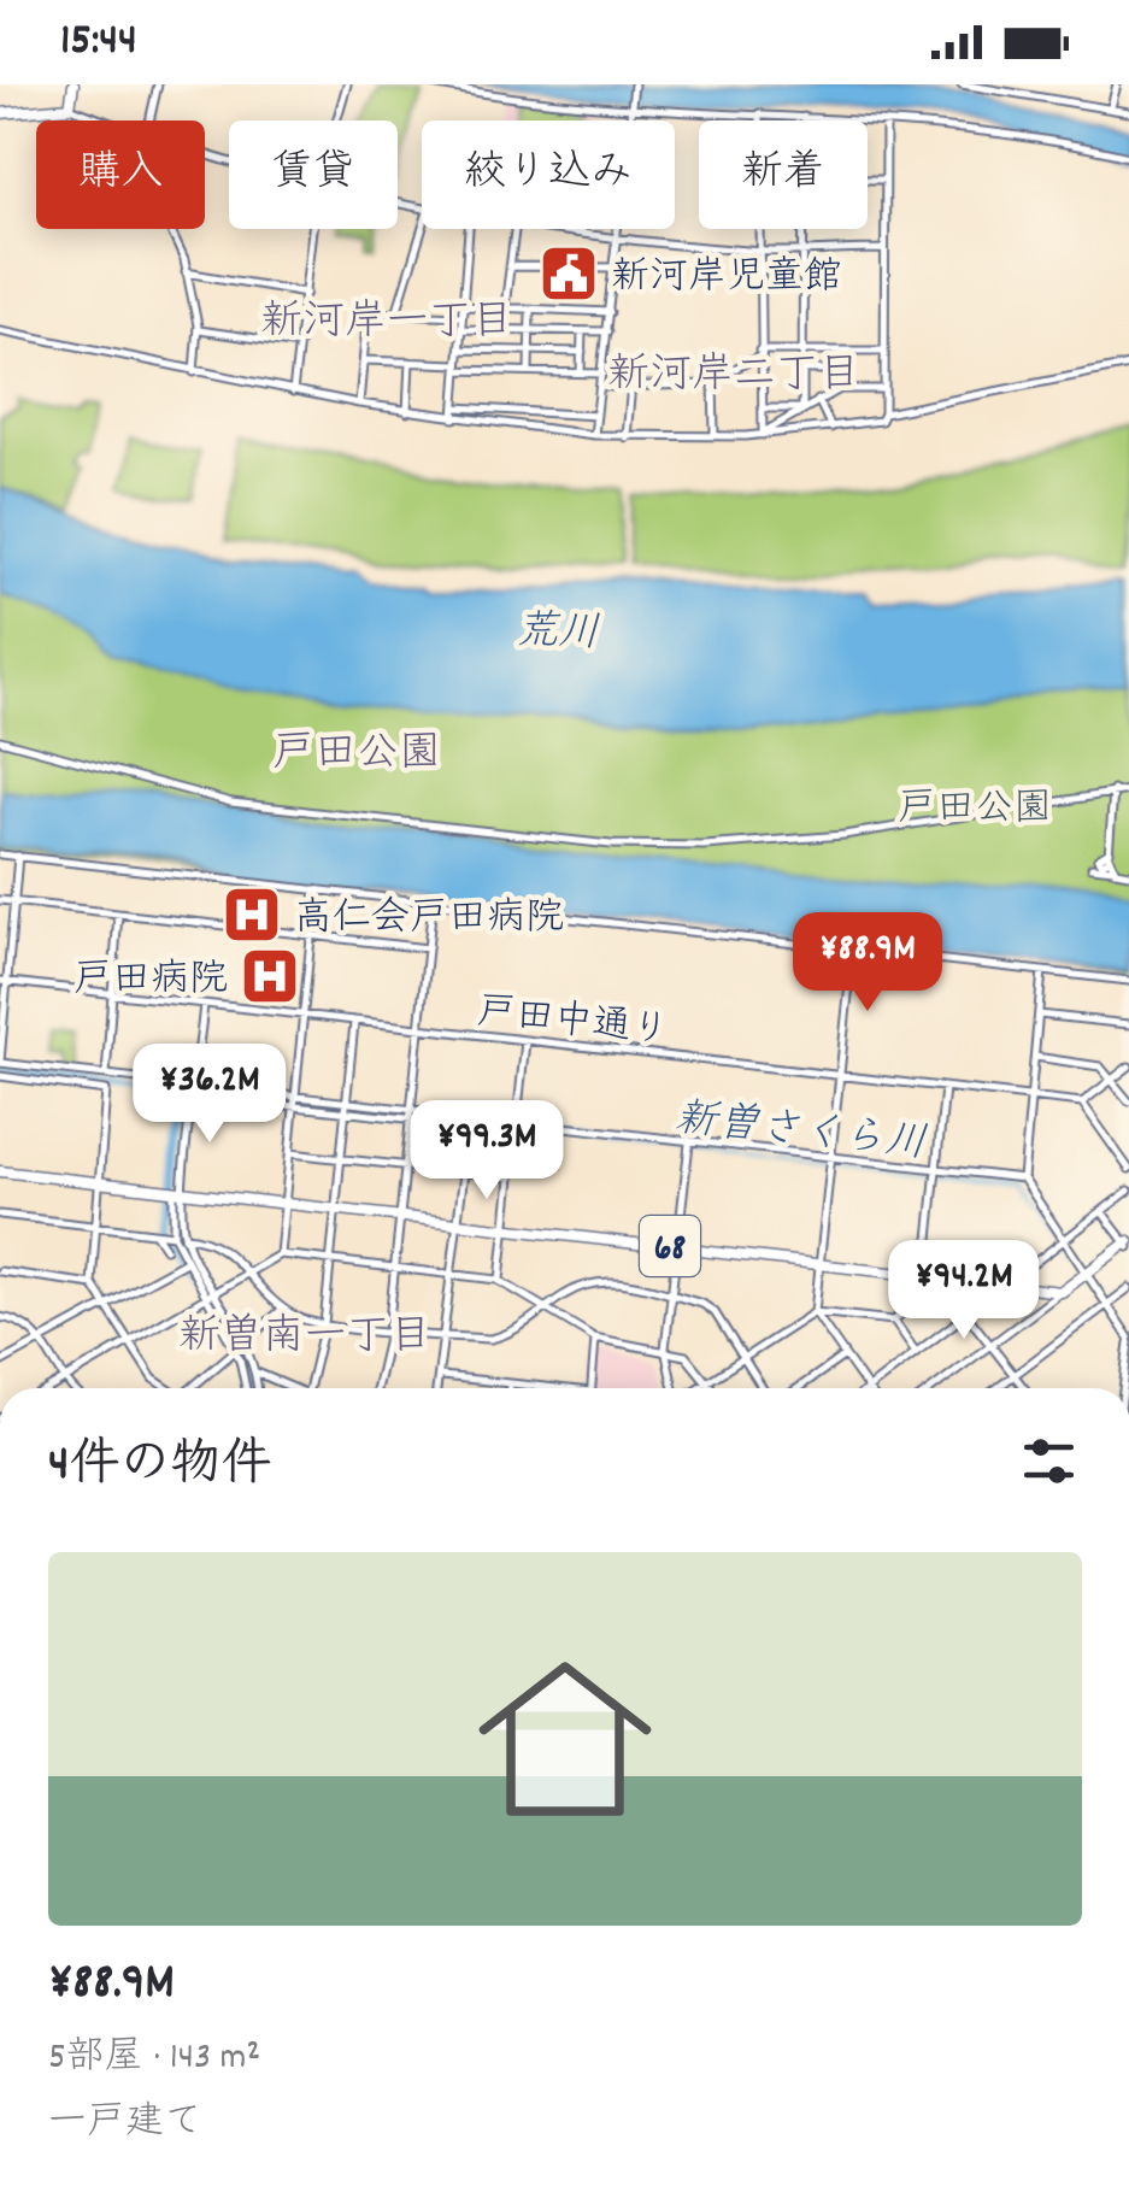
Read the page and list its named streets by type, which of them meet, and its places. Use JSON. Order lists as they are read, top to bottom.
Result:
{
  "streets": {
    "main road": ["68"],
    "street": ["戸田中通り"]
  },
  "districts": [
    "新河岸一丁目",
    "新河岸二丁目",
    "戸田公園",
    "新曽南一丁目"
  ],
  "water": ["荒川", "新曽さくら川"],
  "parks": ["戸田公園"],
  "places": {
    "public building": ["新河岸児童館"],
    "hospital": ["高仁会戸田病院", "戸田病院"]
  },
  "page": {
    "status": "15:44",
    "chip": [
      "購入",
      "賃貸",
      "絞り込み",
      "新着"
    ],
    "price": [
      "¥88.9M",
      "¥36.2M",
      "¥99.3M",
      "¥94.2M"
    ],
    "heading": "4件の物件",
    "list": [
      {
        "name": "¥88.9M",
        "note": "5部屋 · 143 m² · 一戸建て"
      }
    ]
  }
}
